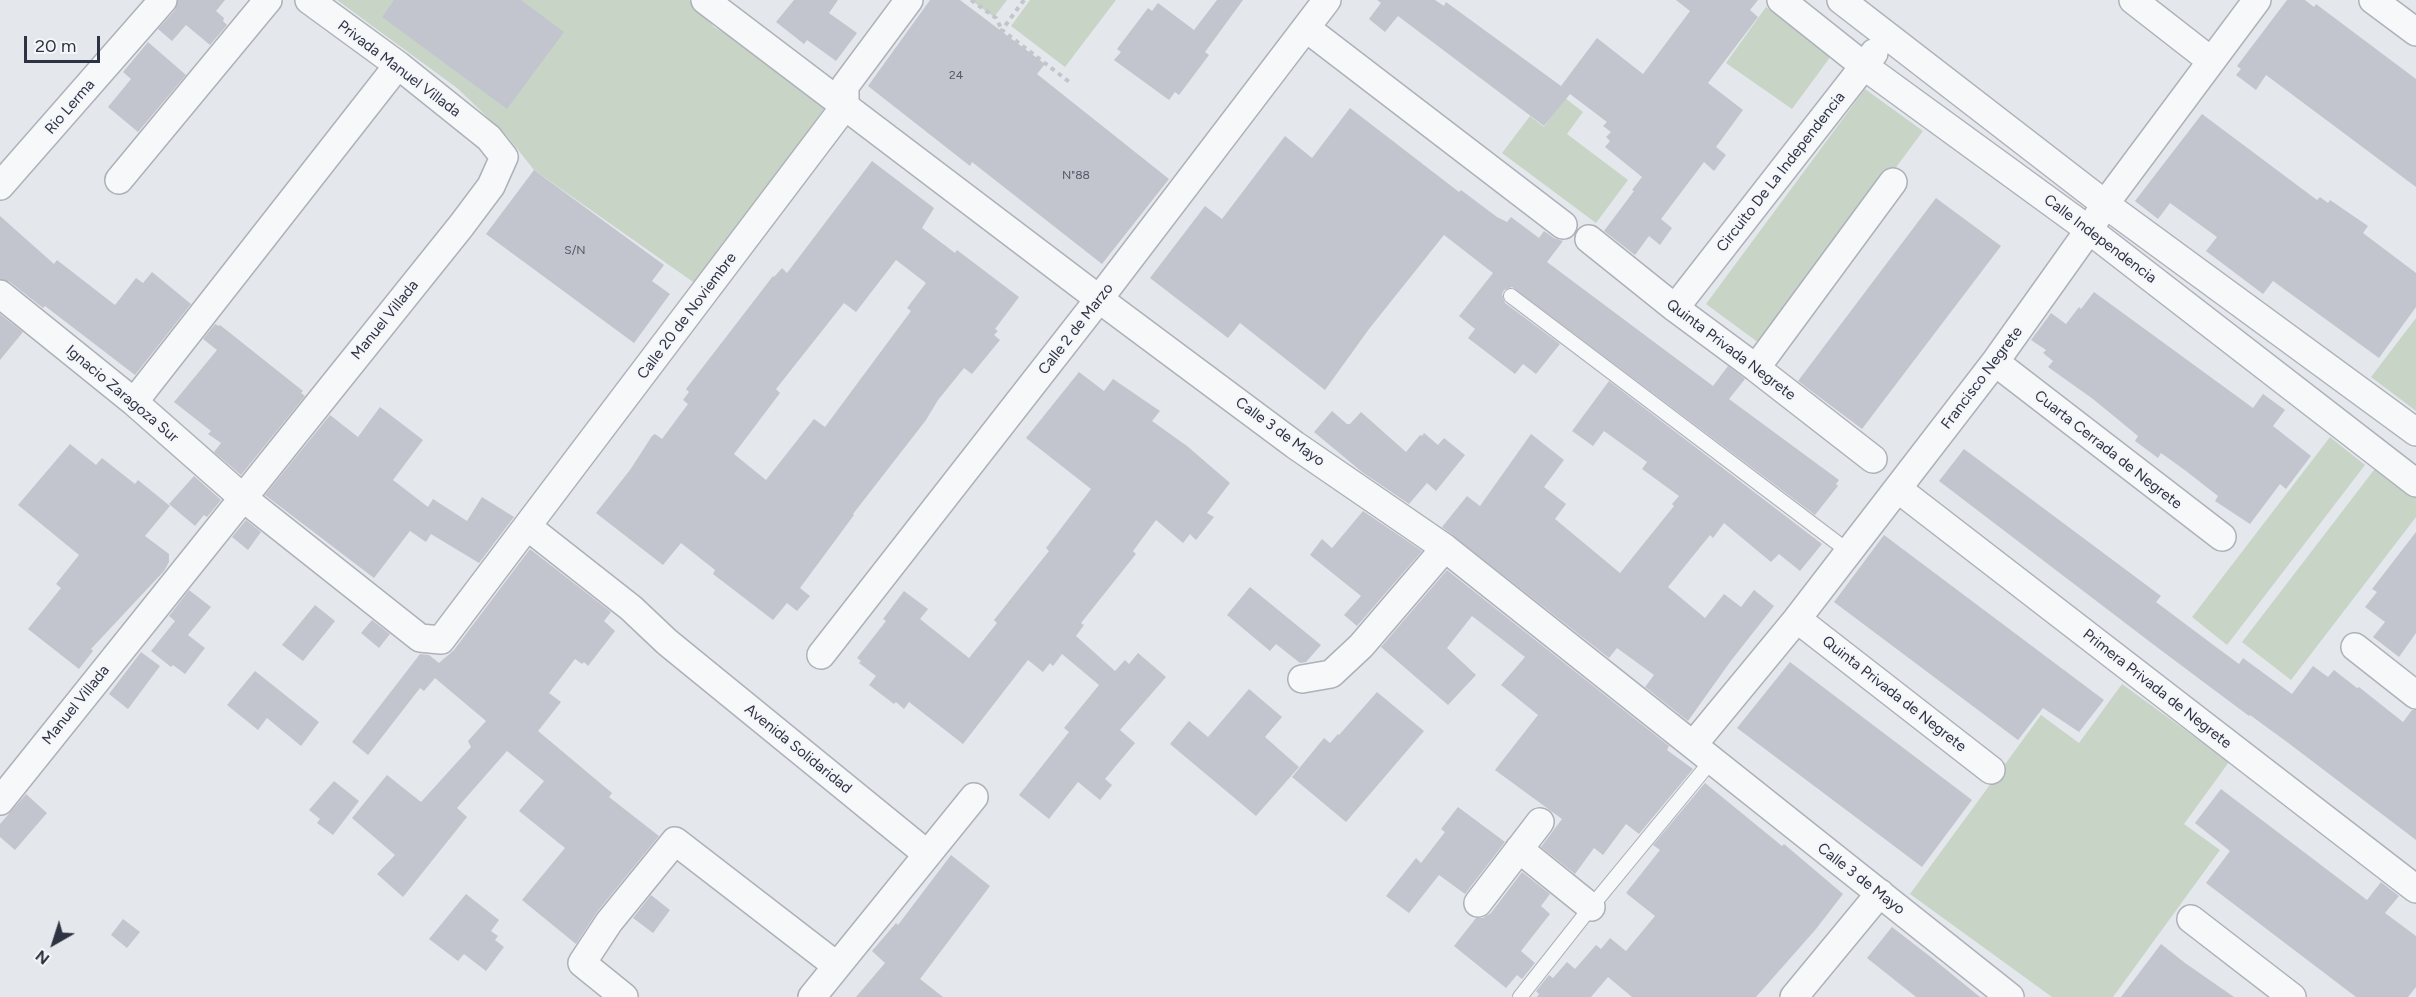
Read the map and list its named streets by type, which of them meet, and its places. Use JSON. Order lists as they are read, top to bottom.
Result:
{
  "streets": {
    "street": [
      "Privada Manuel Villada",
      "Rio Lerma",
      "Circuito De La Independencia",
      "Calle Independencia",
      "Calle 20 de Noviembre",
      "Manuel Villada",
      "Calle 2 de Marzo",
      "Quinta Privada Negrete",
      "Francisco Negrete",
      "Ignacio Zaragoza Sur",
      "Calle 3 de Mayo",
      "Cuarta Cerrada de Negrete",
      "Primera Privada de Negrete",
      "Quinta Privada de Negrete",
      "Avenida Solidaridad"
    ]
  },
  "crossings": [
    ["Privada Manuel Villada", "Manuel Villada"],
    ["Circuito De La Independencia", "Calle Independencia"],
    ["Circuito De La Independencia", "Quinta Privada Negrete"],
    ["Calle Independencia", "Francisco Negrete"],
    ["Calle 20 de Noviembre", "Manuel Villada"],
    ["Calle 20 de Noviembre", "Ignacio Zaragoza Sur"],
    ["Calle 20 de Noviembre", "Calle 3 de Mayo"],
    ["Calle 20 de Noviembre", "Avenida Solidaridad"],
    ["Manuel Villada", "Ignacio Zaragoza Sur"],
    ["Calle 2 de Marzo", "Calle 3 de Mayo"],
    ["Francisco Negrete", "Calle 3 de Mayo"],
    ["Francisco Negrete", "Cuarta Cerrada de Negrete"],
    ["Francisco Negrete", "Primera Privada de Negrete"],
    ["Francisco Negrete", "Quinta Privada de Negrete"]
  ],
  "house_numbers": ["24", "N\"88", "S/N"],
  "scale_bar": "20 m",
  "north": "bottom left"
}
